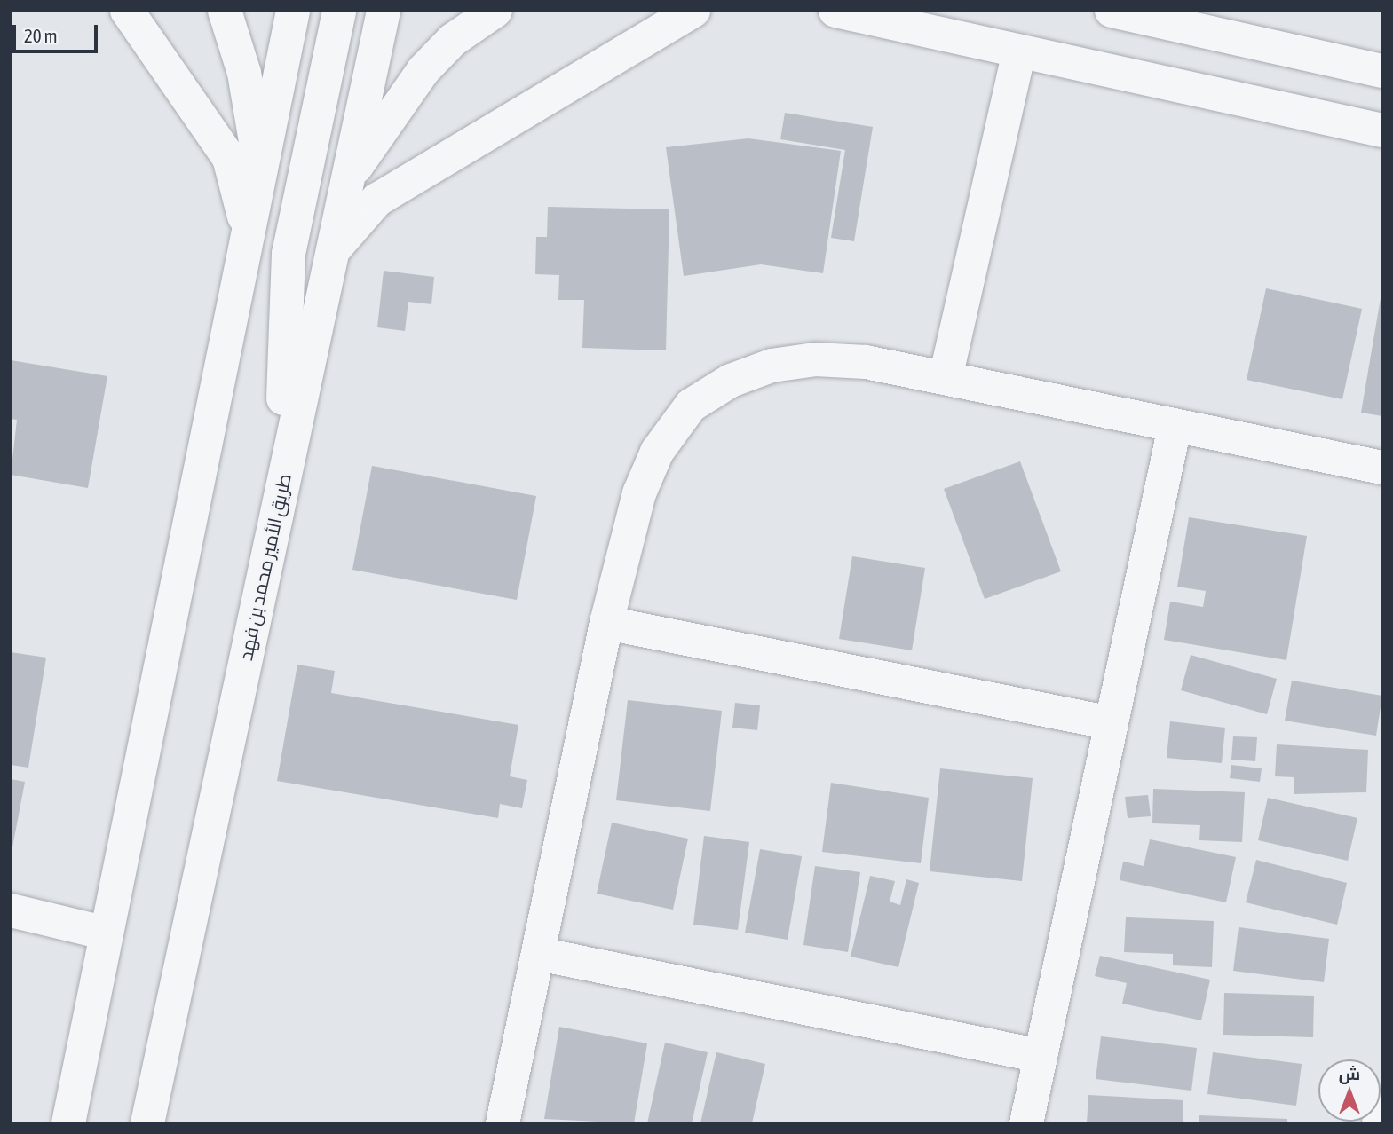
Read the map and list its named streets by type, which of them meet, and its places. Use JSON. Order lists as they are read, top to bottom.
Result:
{
  "streets": {
    "street": ["طريق الأمير محمد بن فهد"]
  },
  "scale_bar": "20 m",
  "north": "top"
}
